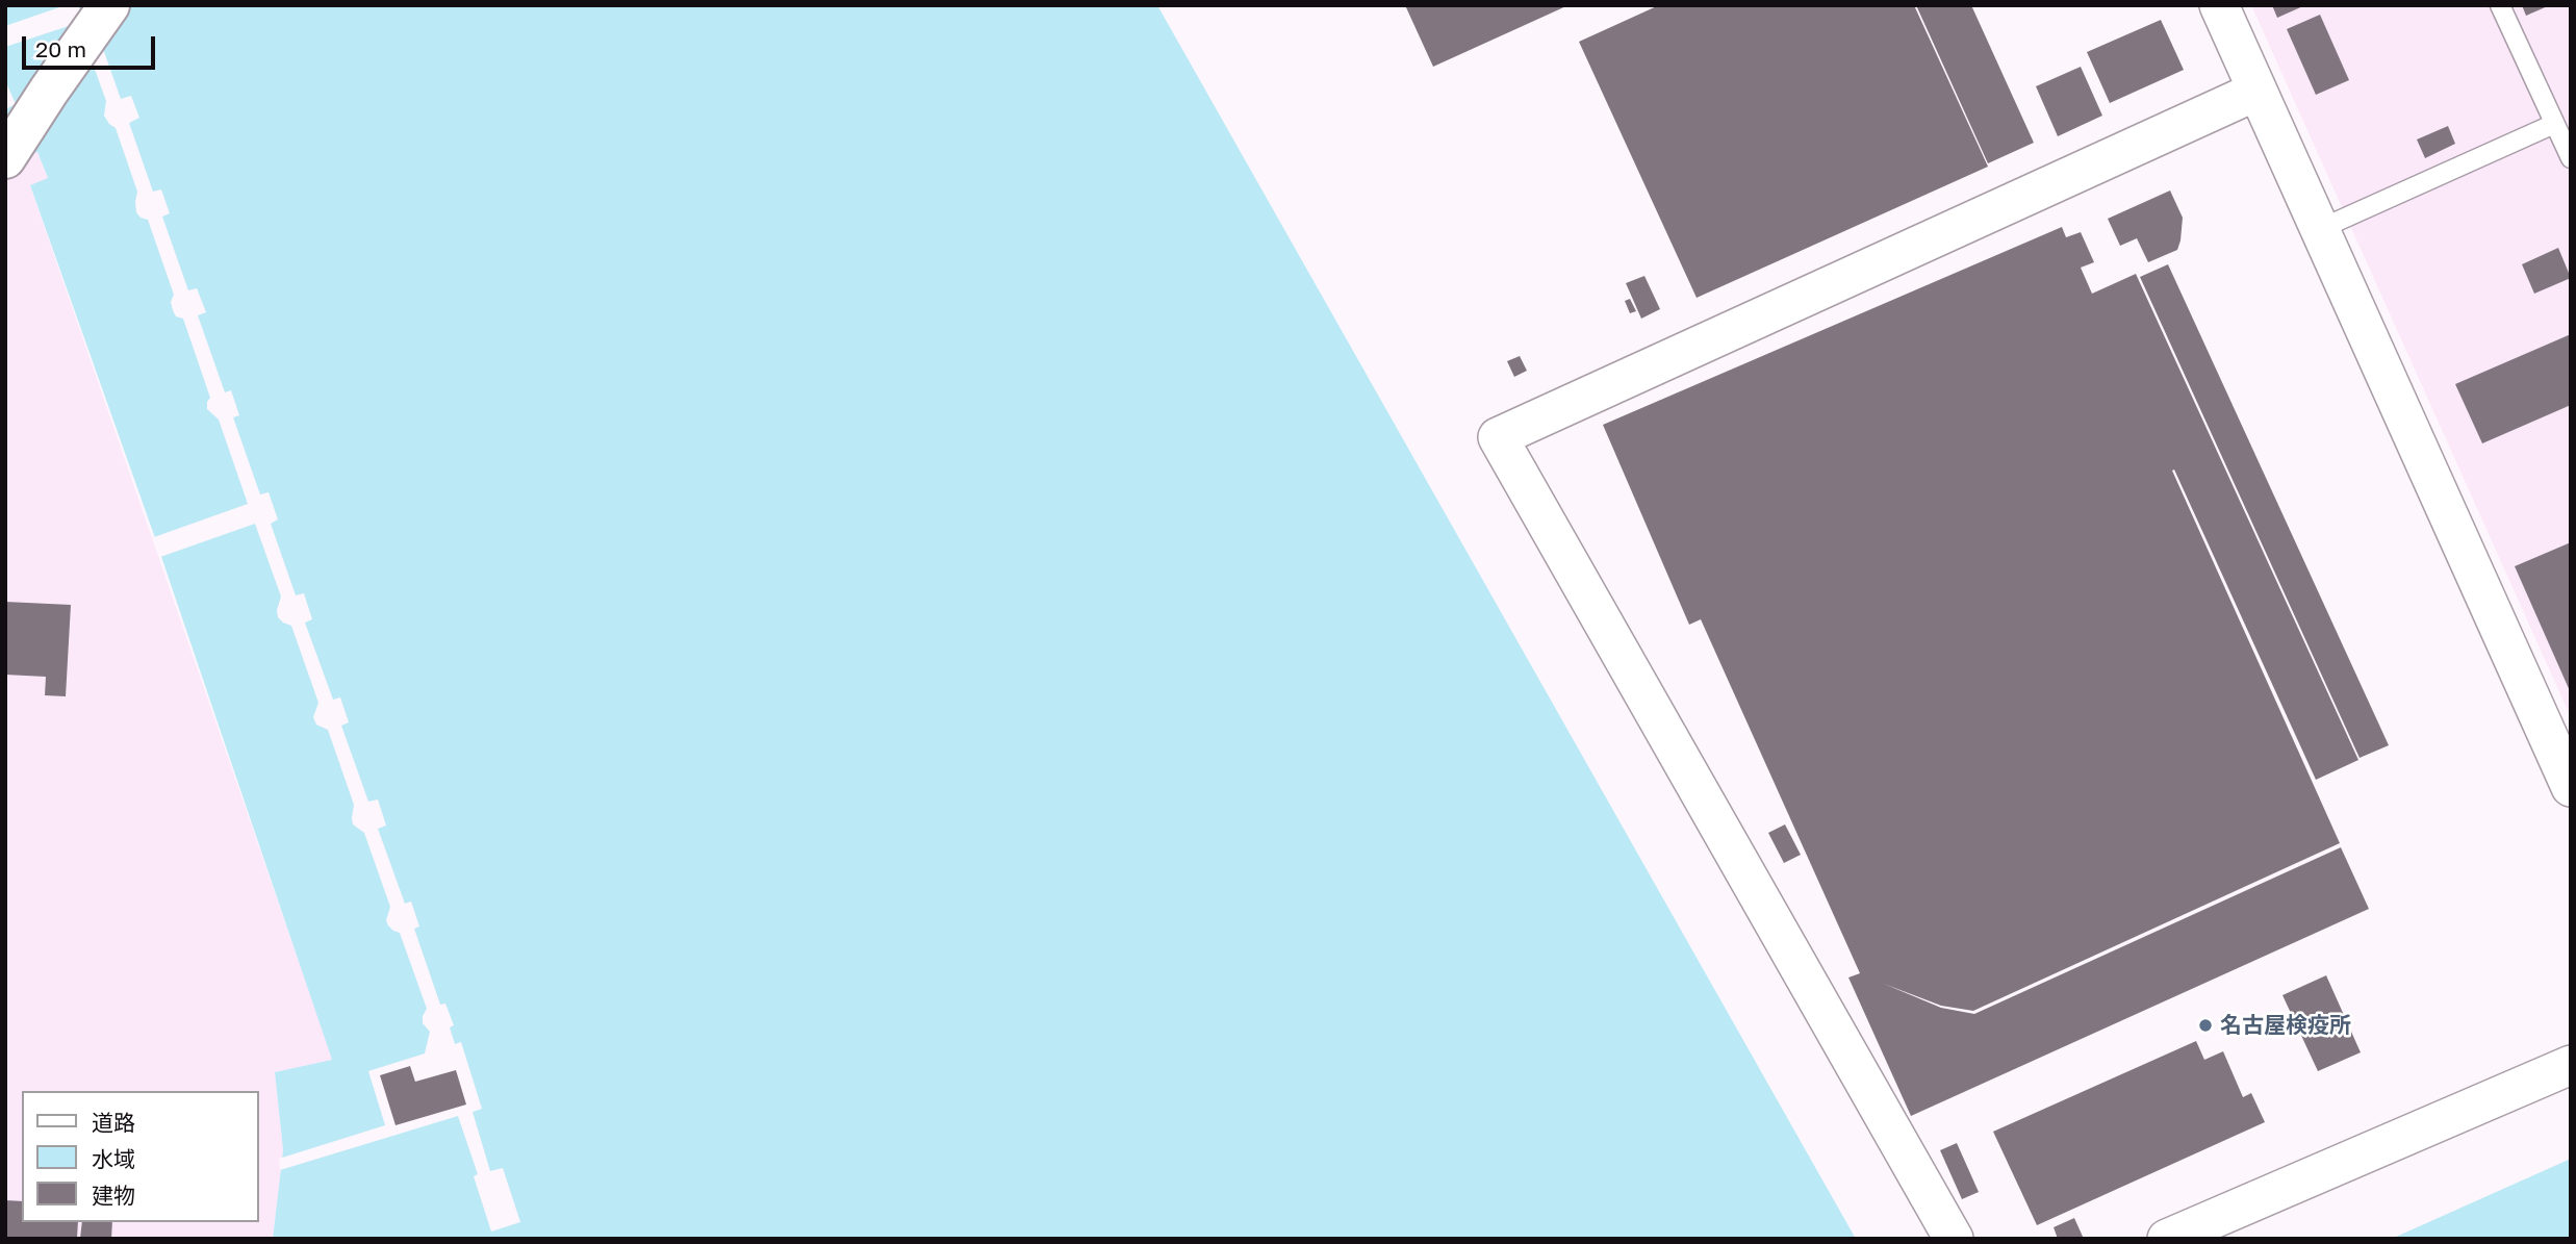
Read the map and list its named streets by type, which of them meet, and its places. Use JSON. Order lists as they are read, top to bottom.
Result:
{
  "places": ["名古屋検疫所"],
  "legend": ["道路", "水域", "建物"],
  "scale_bar": "20 m"
}
